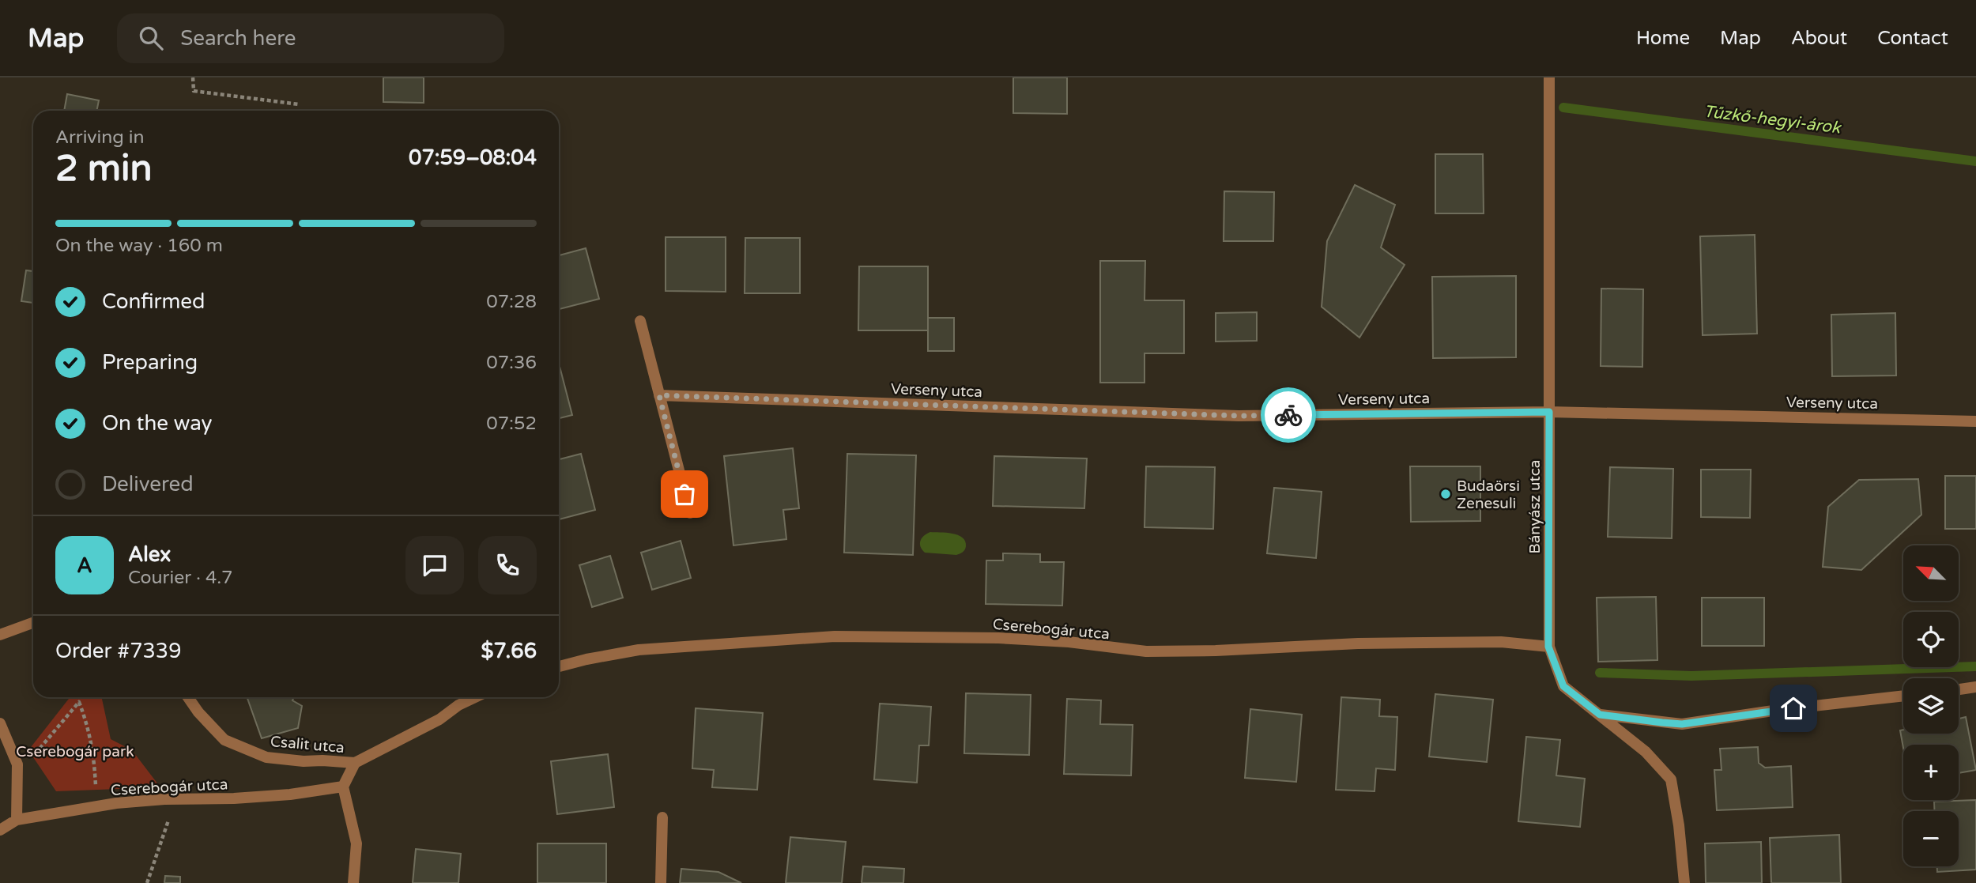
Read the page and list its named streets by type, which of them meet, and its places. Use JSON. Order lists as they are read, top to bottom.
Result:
{
  "streets": {
    "street": [
      "Verseny utca",
      "Bányász utca",
      "Cserebogár utca",
      "Csalit utca"
    ]
  },
  "crossings": [
    ["Verseny utca", "Bányász utca"],
    ["Bányász utca", "Cserebogár utca"]
  ],
  "water": ["Tűzkő-hegyi-árok"],
  "parks": ["Cserebogár park"],
  "places": ["Budaörsi Zenesuli"],
  "north": "top left",
  "page": {
    "header": "Map",
    "search": "Search here",
    "nav": [
      "Home",
      "Map",
      "About",
      "Contact"
    ],
    "heading": ["2 min", "Arriving in", "07:59–08:04"],
    "panel": [
      "Alex",
      "Courier · 4.7",
      "Order #7339",
      "$7.66"
    ],
    "bar": "On the way · 160 m",
    "list": [
      ["Confirmed", "07:28"],
      ["Preparing", "07:36"],
      ["On the way", "07:52"],
      "Delivered"
    ],
    "round": "A",
    "map_buttons": ["+", "−"]
  }
}
